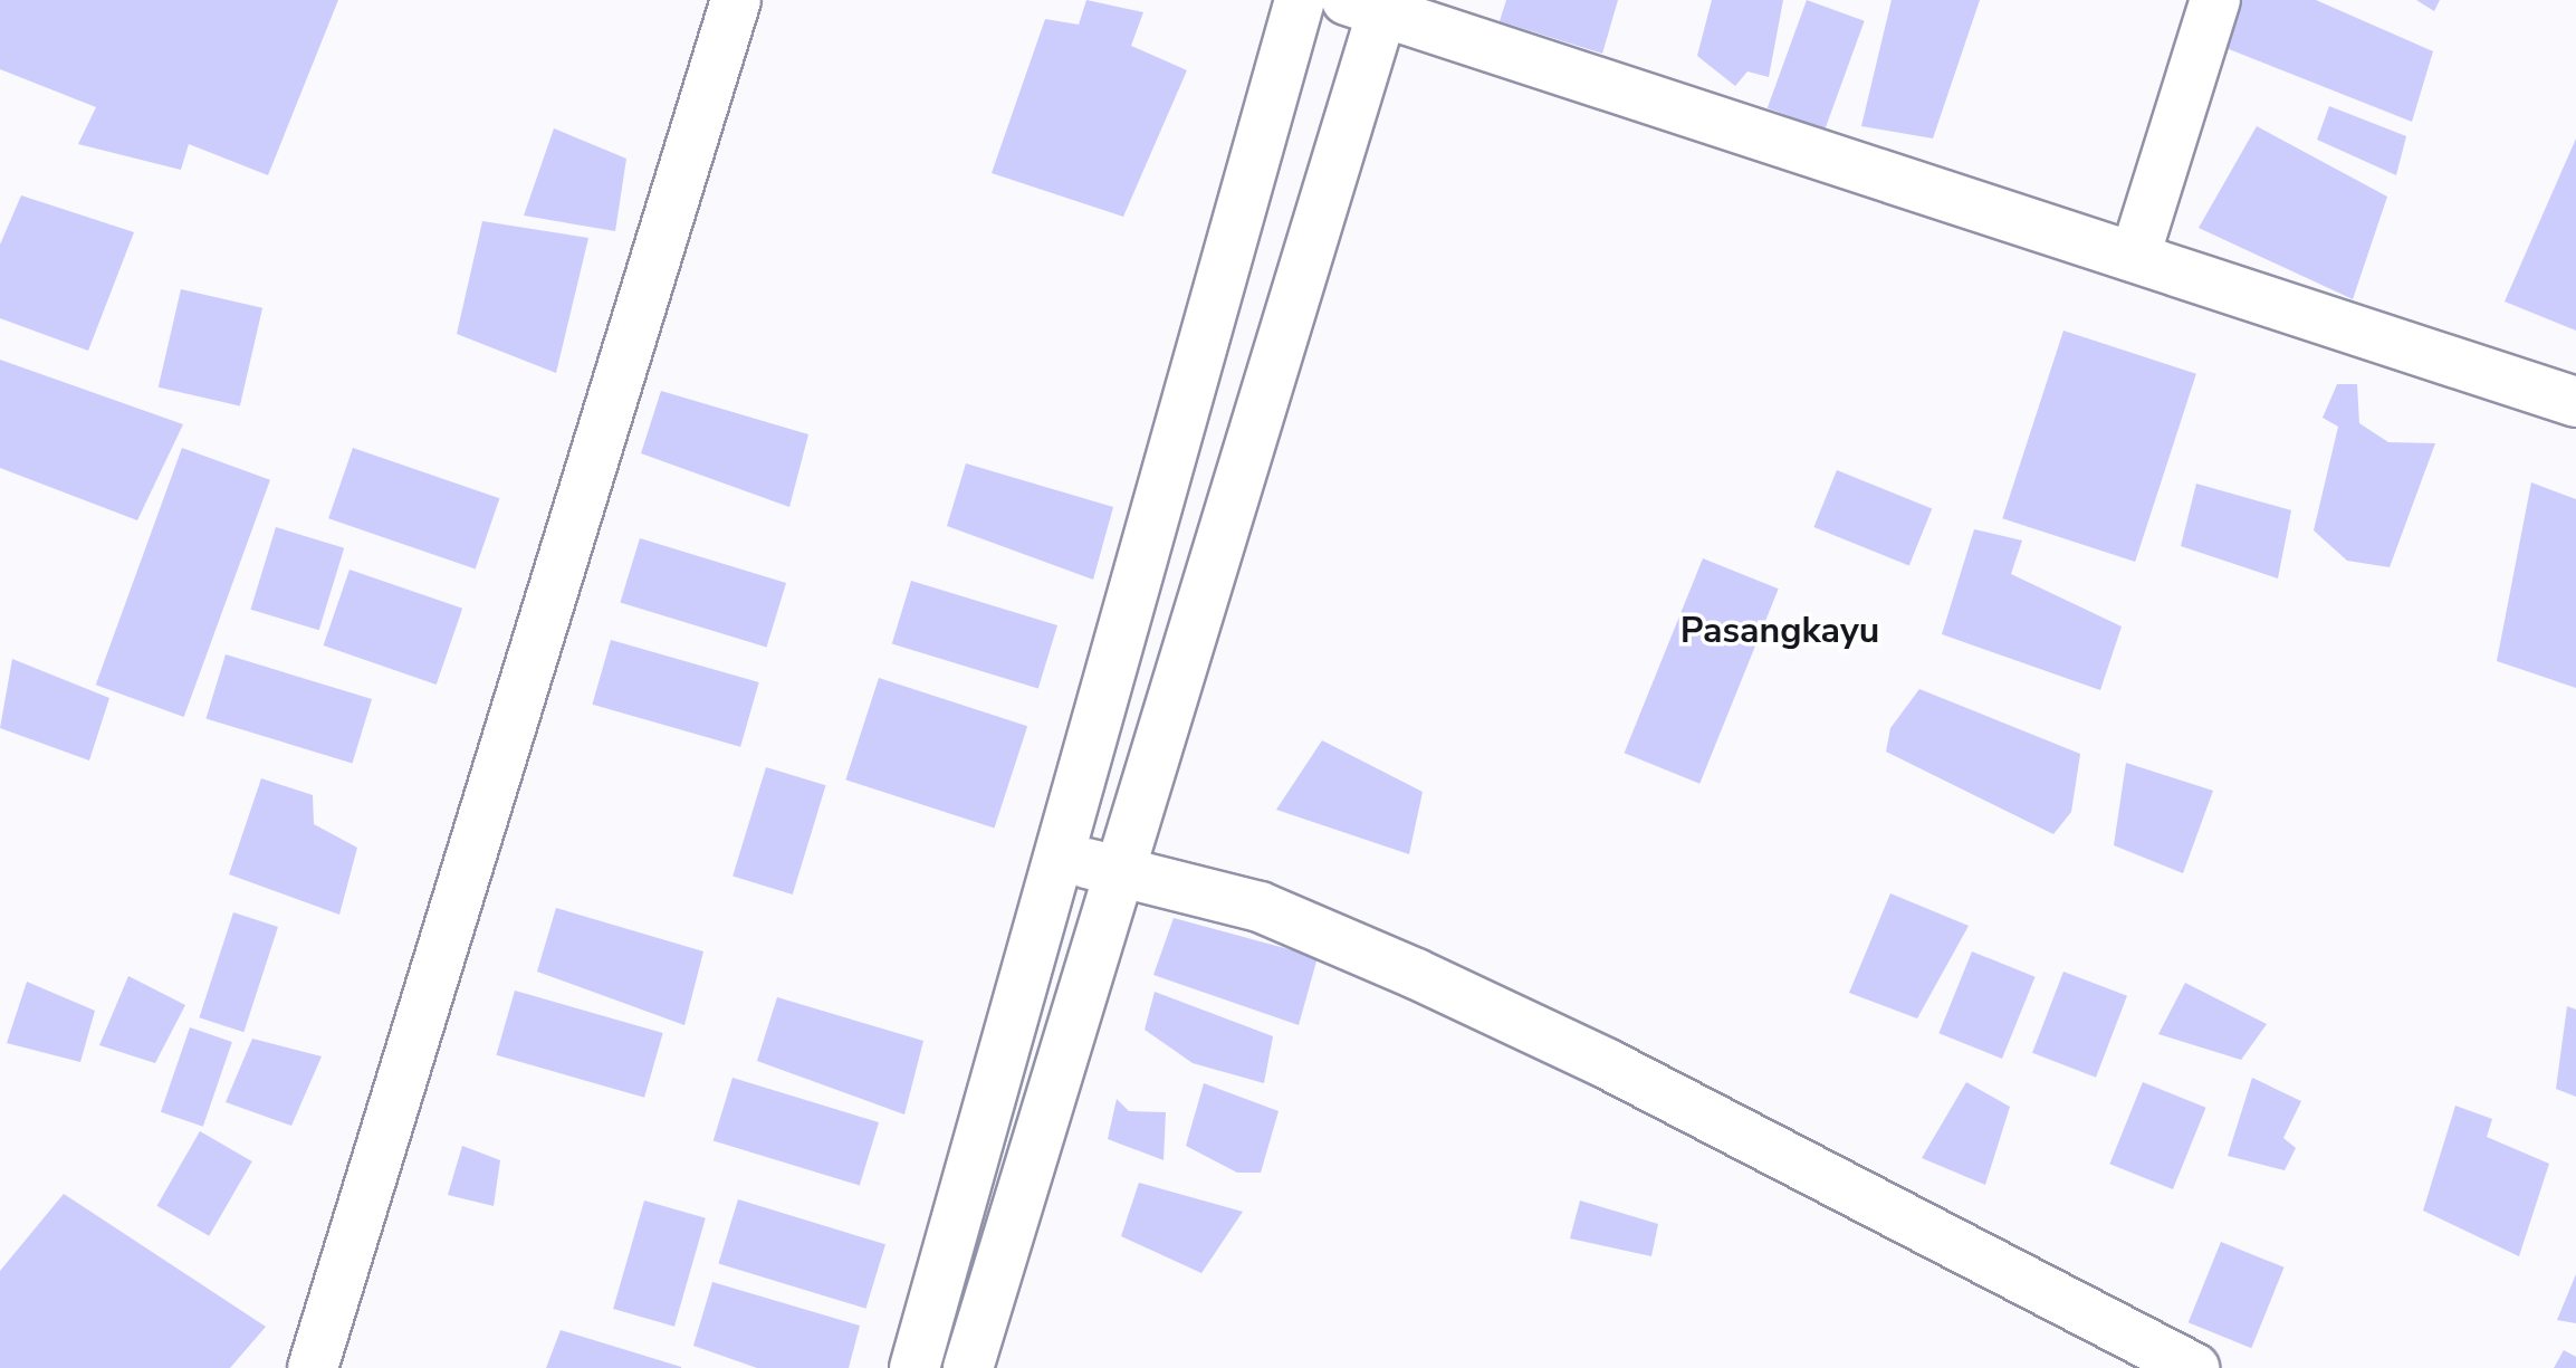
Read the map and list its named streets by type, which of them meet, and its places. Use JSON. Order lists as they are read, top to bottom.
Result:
{
  "districts": ["Pasangkayu"]
}
